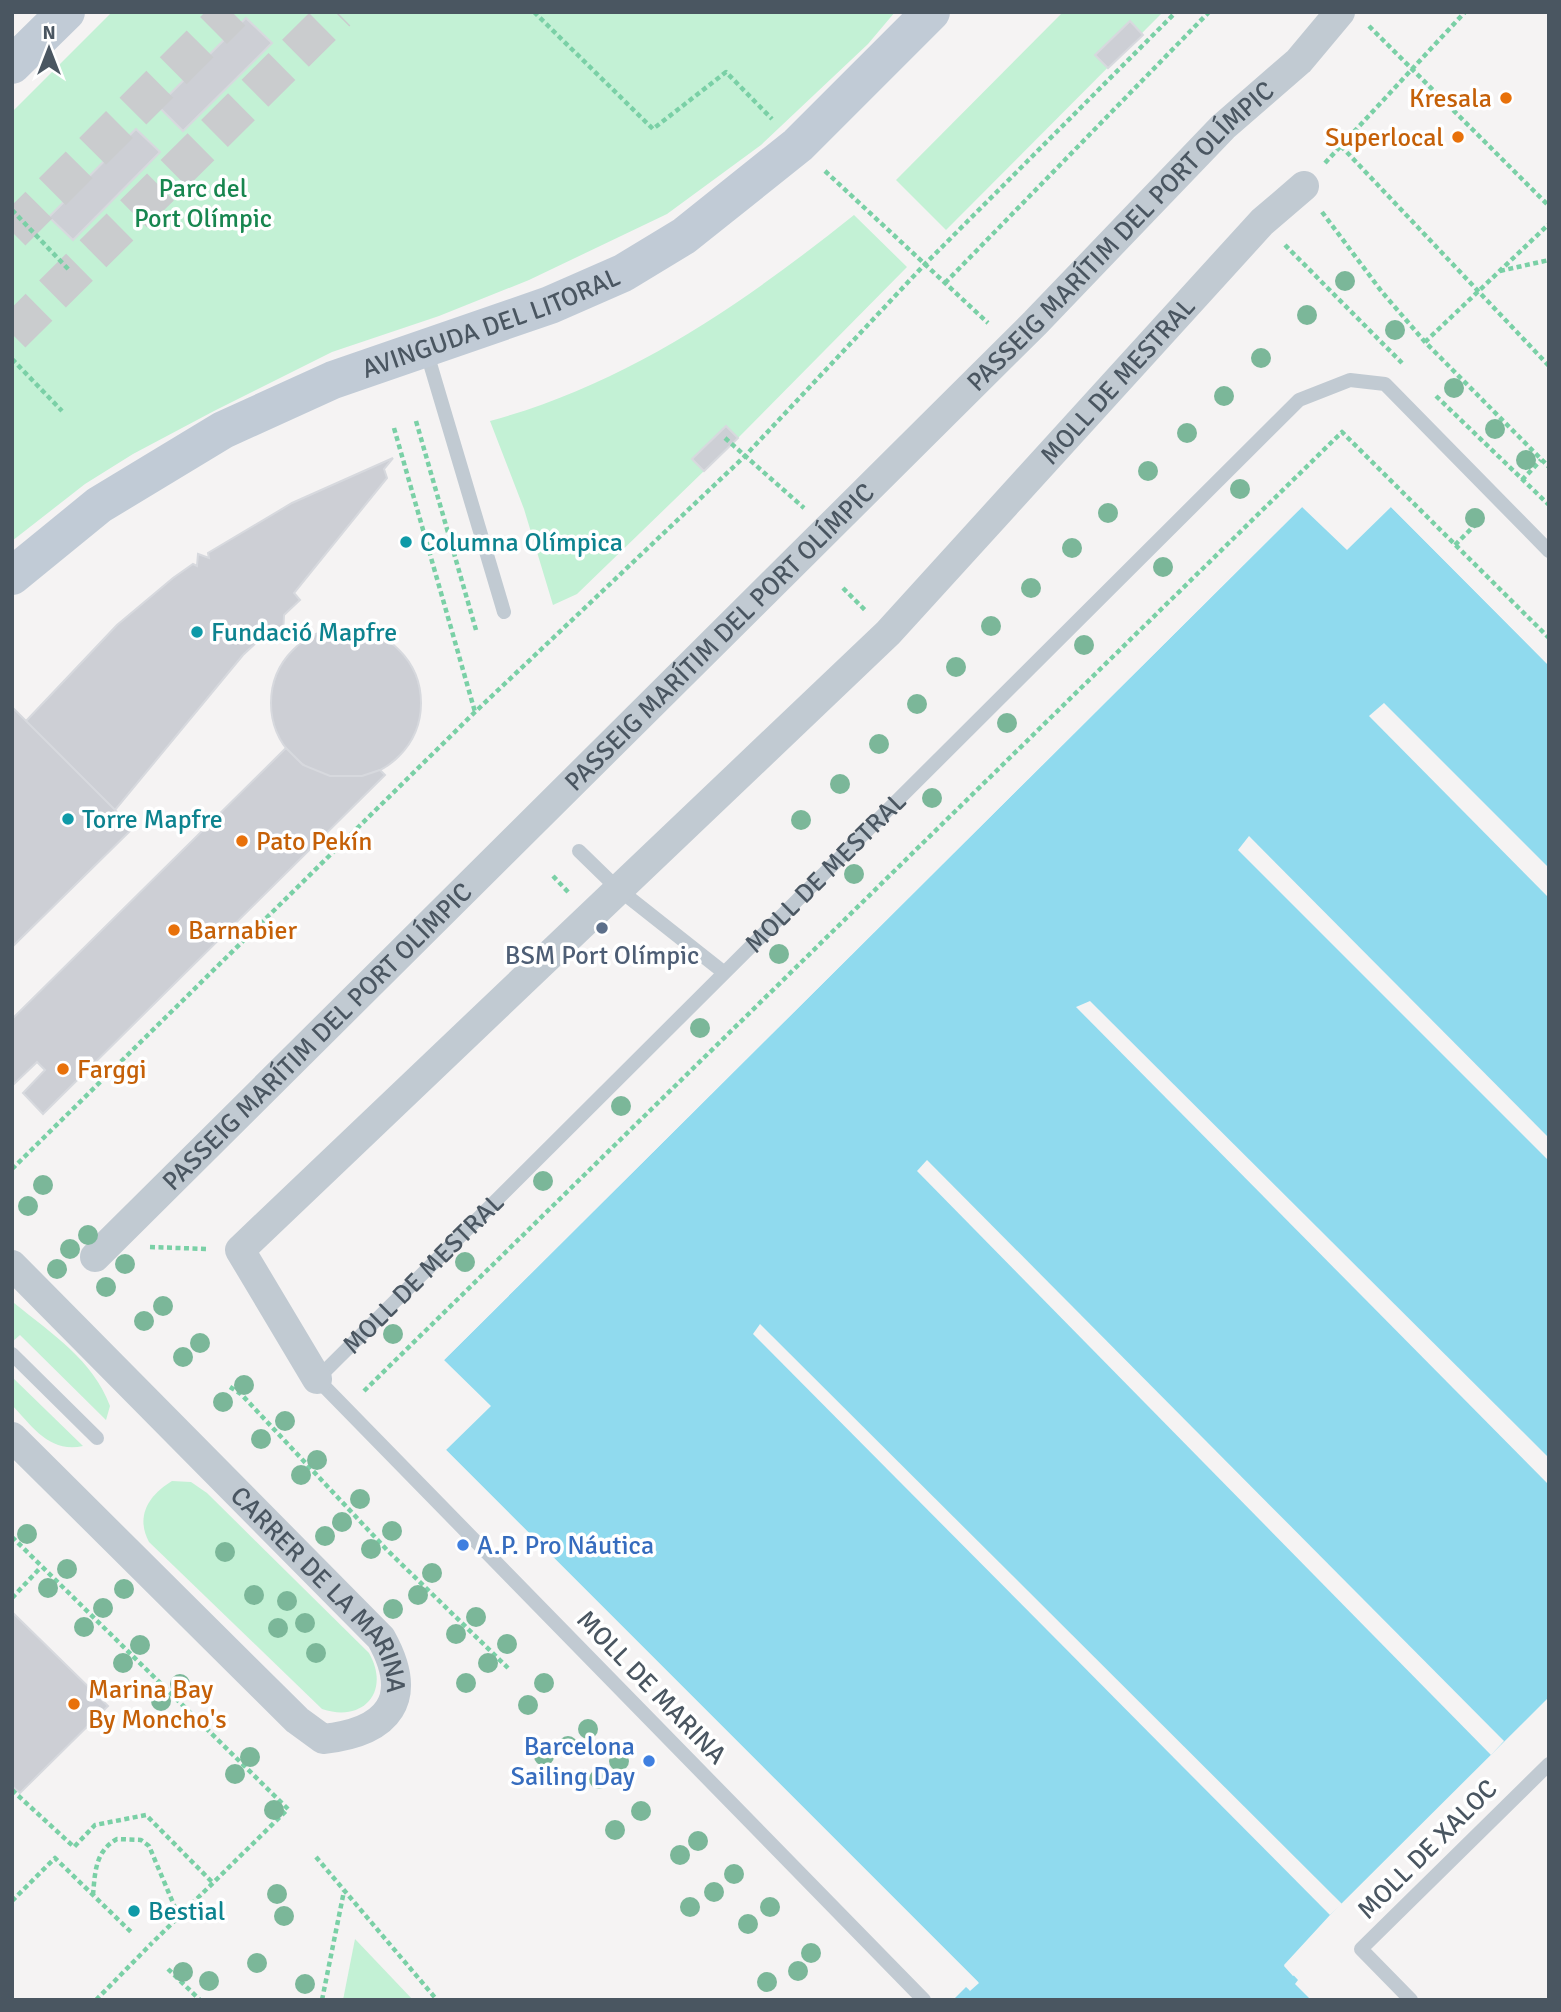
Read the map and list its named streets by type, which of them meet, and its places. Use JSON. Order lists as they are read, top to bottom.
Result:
{
  "streets": {
    "main road": ["AVINGUDA DEL LITORAL"],
    "street": ["PASSEIG MARÍTIM DEL PORT OLÍMPIC", "MOLL DE MESTRAL", "CARRER DE LA MARINA"],
    "lane": ["MOLL DE MARINA", "MOLL DE XALOC"]
  },
  "parks": ["Parc del Port Olímpic"],
  "places": [
    "Kresala",
    "Superlocal",
    "Columna Olímpica",
    "Fundació Mapfre",
    "Torre Mapfre",
    "Pato Pekín",
    "BSM Port Olímpic",
    "Barnabier",
    "Farggi",
    "A.P. Pro Náutica",
    "Marina Bay By Moncho's",
    "Barcelona Sailing Day",
    "Bestial"
  ],
  "north": "top"
}
